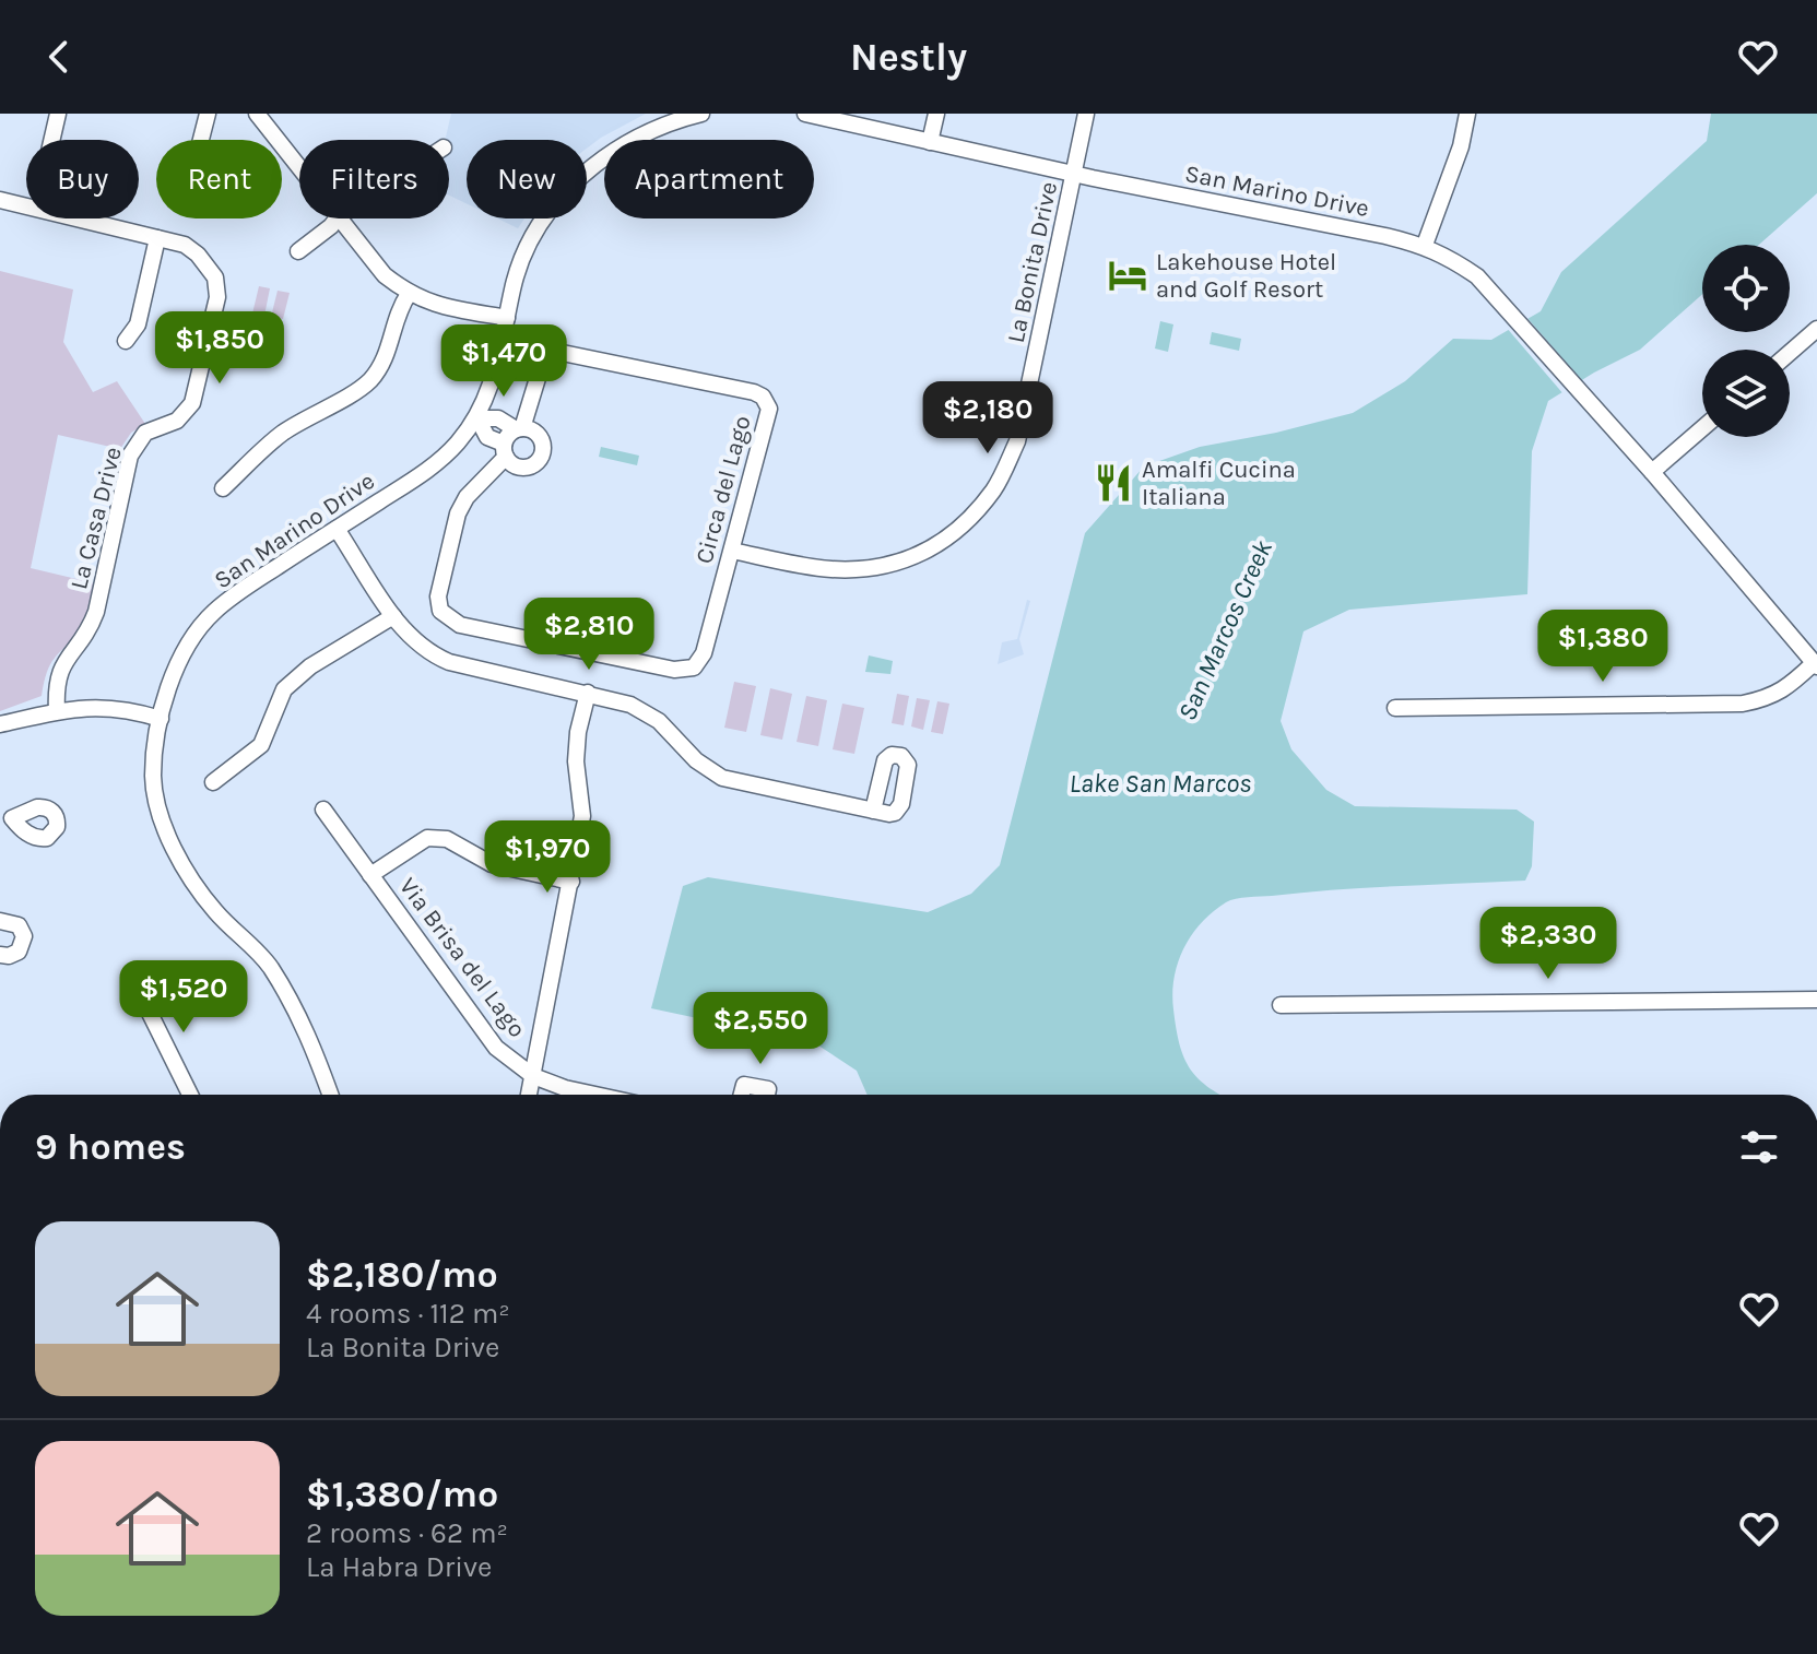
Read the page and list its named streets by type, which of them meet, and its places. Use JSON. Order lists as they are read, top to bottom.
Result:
{
  "streets": {
    "street": [
      "San Marino Drive",
      "La Bonita Drive",
      "Circa del Lago",
      "La Casa Drive",
      "Via Brisa del Lago"
    ]
  },
  "crossings": [
    ["San Marino Drive", "La Bonita Drive"],
    ["La Bonita Drive", "Circa del Lago"]
  ],
  "water": ["San Marcos Creek", "Lake San Marcos"],
  "places": {
    "hotel": ["Lakehouse Hotel and Golf Resort"],
    "restaurant": ["Amalfi Cucina Italiana"]
  },
  "page": {
    "header": "Nestly",
    "chip": [
      "Buy",
      "Rent",
      "Filters",
      "New",
      "Apartment"
    ],
    "price": [
      "$1,850",
      "$1,470",
      "$2,180",
      "$2,810",
      "$1,380",
      "$1,970",
      "$2,330",
      "$1,520",
      "$2,550"
    ],
    "heading": "9 homes",
    "list": [
      {
        "name": "$2,180/mo",
        "note": "4 rooms · 112 m² · La Bonita Drive"
      },
      {
        "name": "$1,380/mo",
        "note": "2 rooms · 62 m² · La Habra Drive"
      }
    ]
  }
}
